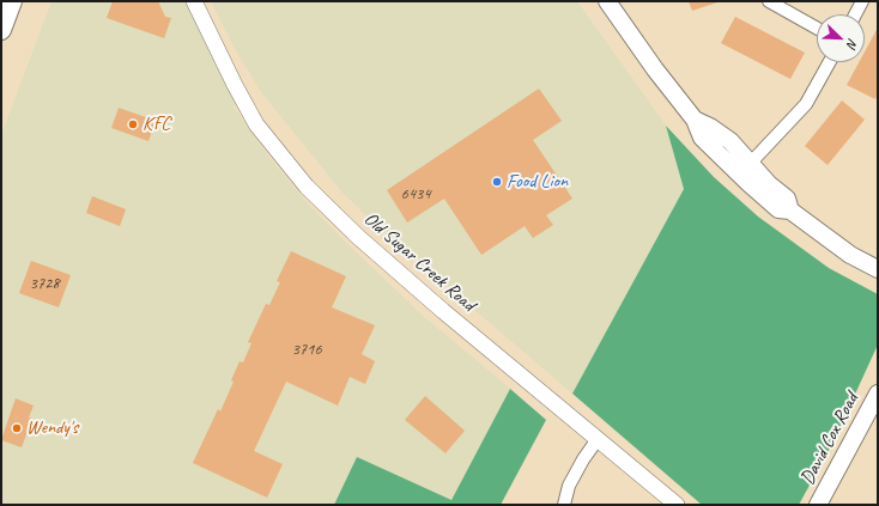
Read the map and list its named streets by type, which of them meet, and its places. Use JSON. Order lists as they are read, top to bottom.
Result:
{
  "streets": {
    "main road": ["David Cox Road"],
    "street": ["Old Sugar Creek Road"]
  },
  "places": ["KFC", "Food Lion", "Wendy's"],
  "house_numbers": ["6434", "3728", "3716"],
  "north": "bottom right"
}
